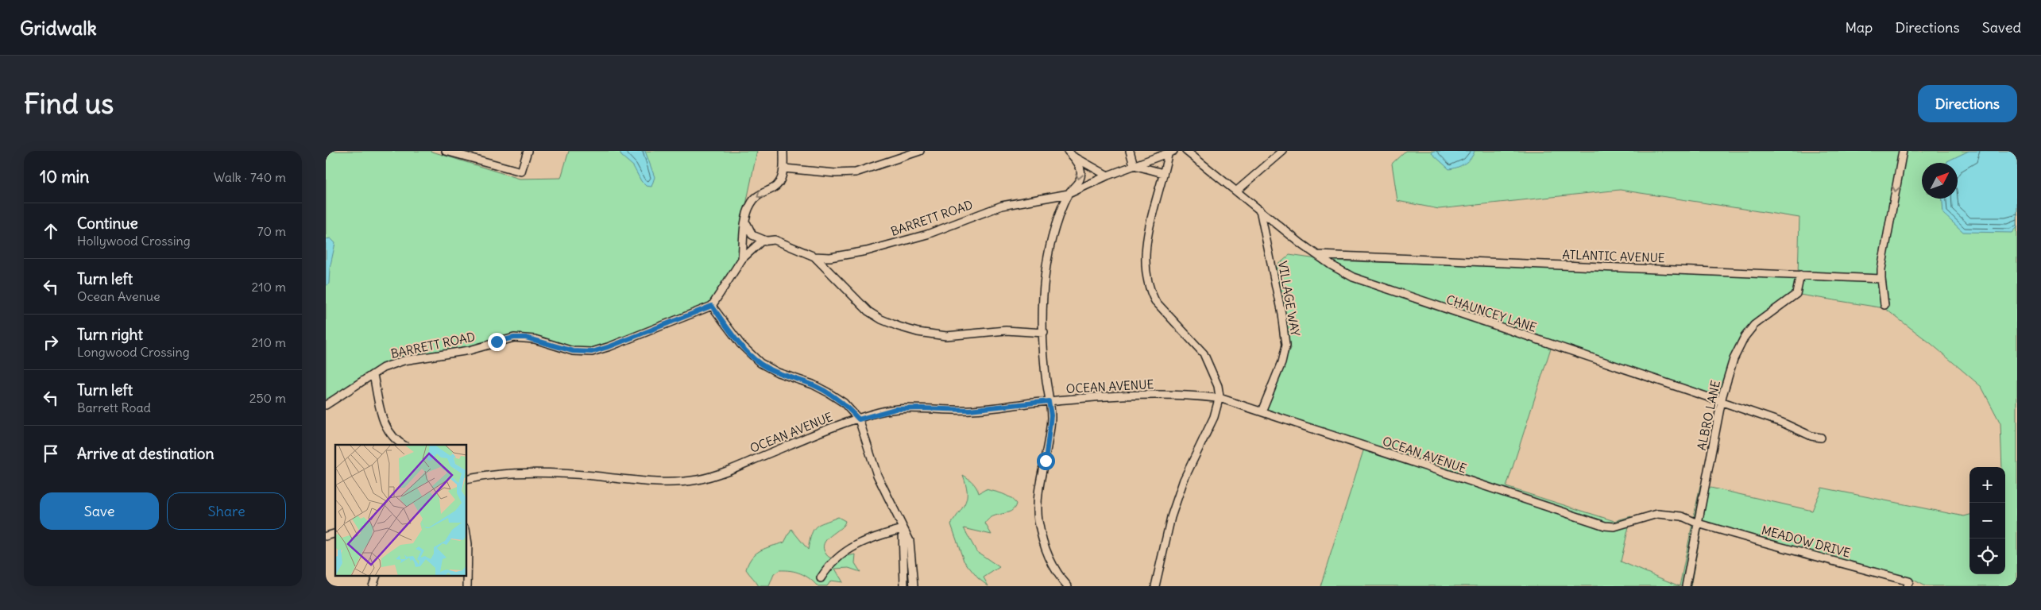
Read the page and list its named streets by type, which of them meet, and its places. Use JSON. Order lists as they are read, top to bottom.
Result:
{
  "streets": {
    "street": [
      "BARRETT ROAD",
      "ATLANTIC AVENUE",
      "VILLAGE WAY",
      "CHAUNCEY LANE",
      "OCEAN AVENUE",
      "ALBRO LANE",
      "MEADOW DRIVE"
    ]
  },
  "crossings": [
    ["ATLANTIC AVENUE", "CHAUNCEY LANE"],
    ["ATLANTIC AVENUE", "ALBRO LANE"],
    ["VILLAGE WAY", "CHAUNCEY LANE"],
    ["VILLAGE WAY", "OCEAN AVENUE"],
    ["CHAUNCEY LANE", "ALBRO LANE"],
    ["OCEAN AVENUE", "ALBRO LANE"],
    ["OCEAN AVENUE", "MEADOW DRIVE"],
    ["ALBRO LANE", "MEADOW DRIVE"]
  ],
  "north": "top right",
  "page": {
    "header": "Gridwalk",
    "nav": ["Map", "Directions", "Saved"],
    "buttons": [
      "Directions",
      ["Save", "Share"]
    ],
    "title": "Find us",
    "heading": ["10 min", "Walk · 740 m"],
    "list": [
      ["Continue", "Hollywood Crossing", "70 m"],
      ["Turn left", "Ocean Avenue", "210 m"],
      ["Turn right", "Longwood Crossing", "210 m"],
      ["Turn left", "Barrett Road", "250 m"],
      "Arrive at destination"
    ],
    "map_buttons": ["+", "−"]
  }
}
